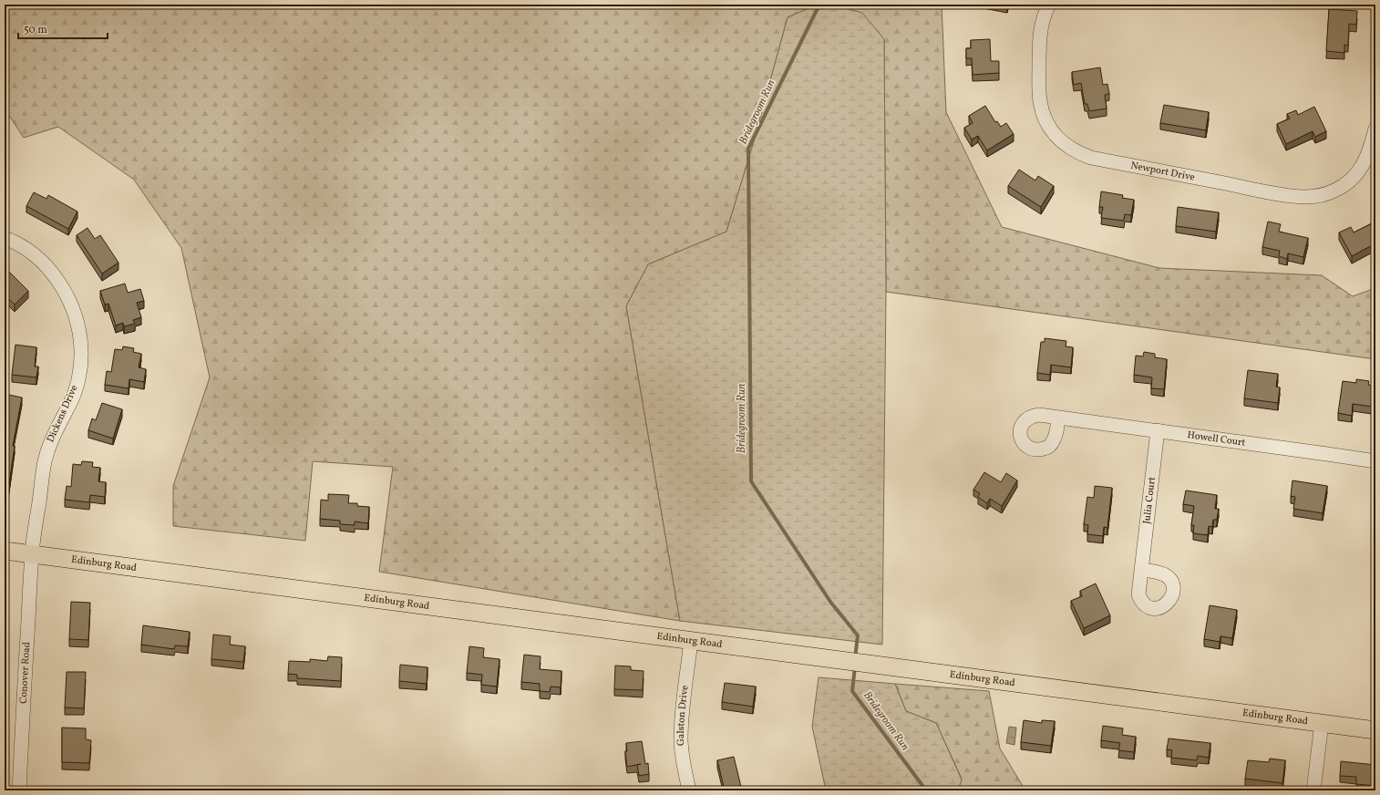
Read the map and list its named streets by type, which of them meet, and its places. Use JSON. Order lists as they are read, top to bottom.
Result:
{
  "streets": {
    "main road": ["Edinburg Road"],
    "street": [
      "Newport Drive",
      "Dickens Drive",
      "Howell Court",
      "Julia Court",
      "Conover Road",
      "Galston Drive"
    ]
  },
  "crossings": [
    ["Dickens Drive", "Edinburg Road"],
    ["Dickens Drive", "Conover Road"],
    ["Howell Court", "Julia Court"],
    ["Edinburg Road", "Conover Road"],
    ["Edinburg Road", "Galston Drive"]
  ],
  "water": ["Bridegroom Run"],
  "scale_bar": "50 m"
}
